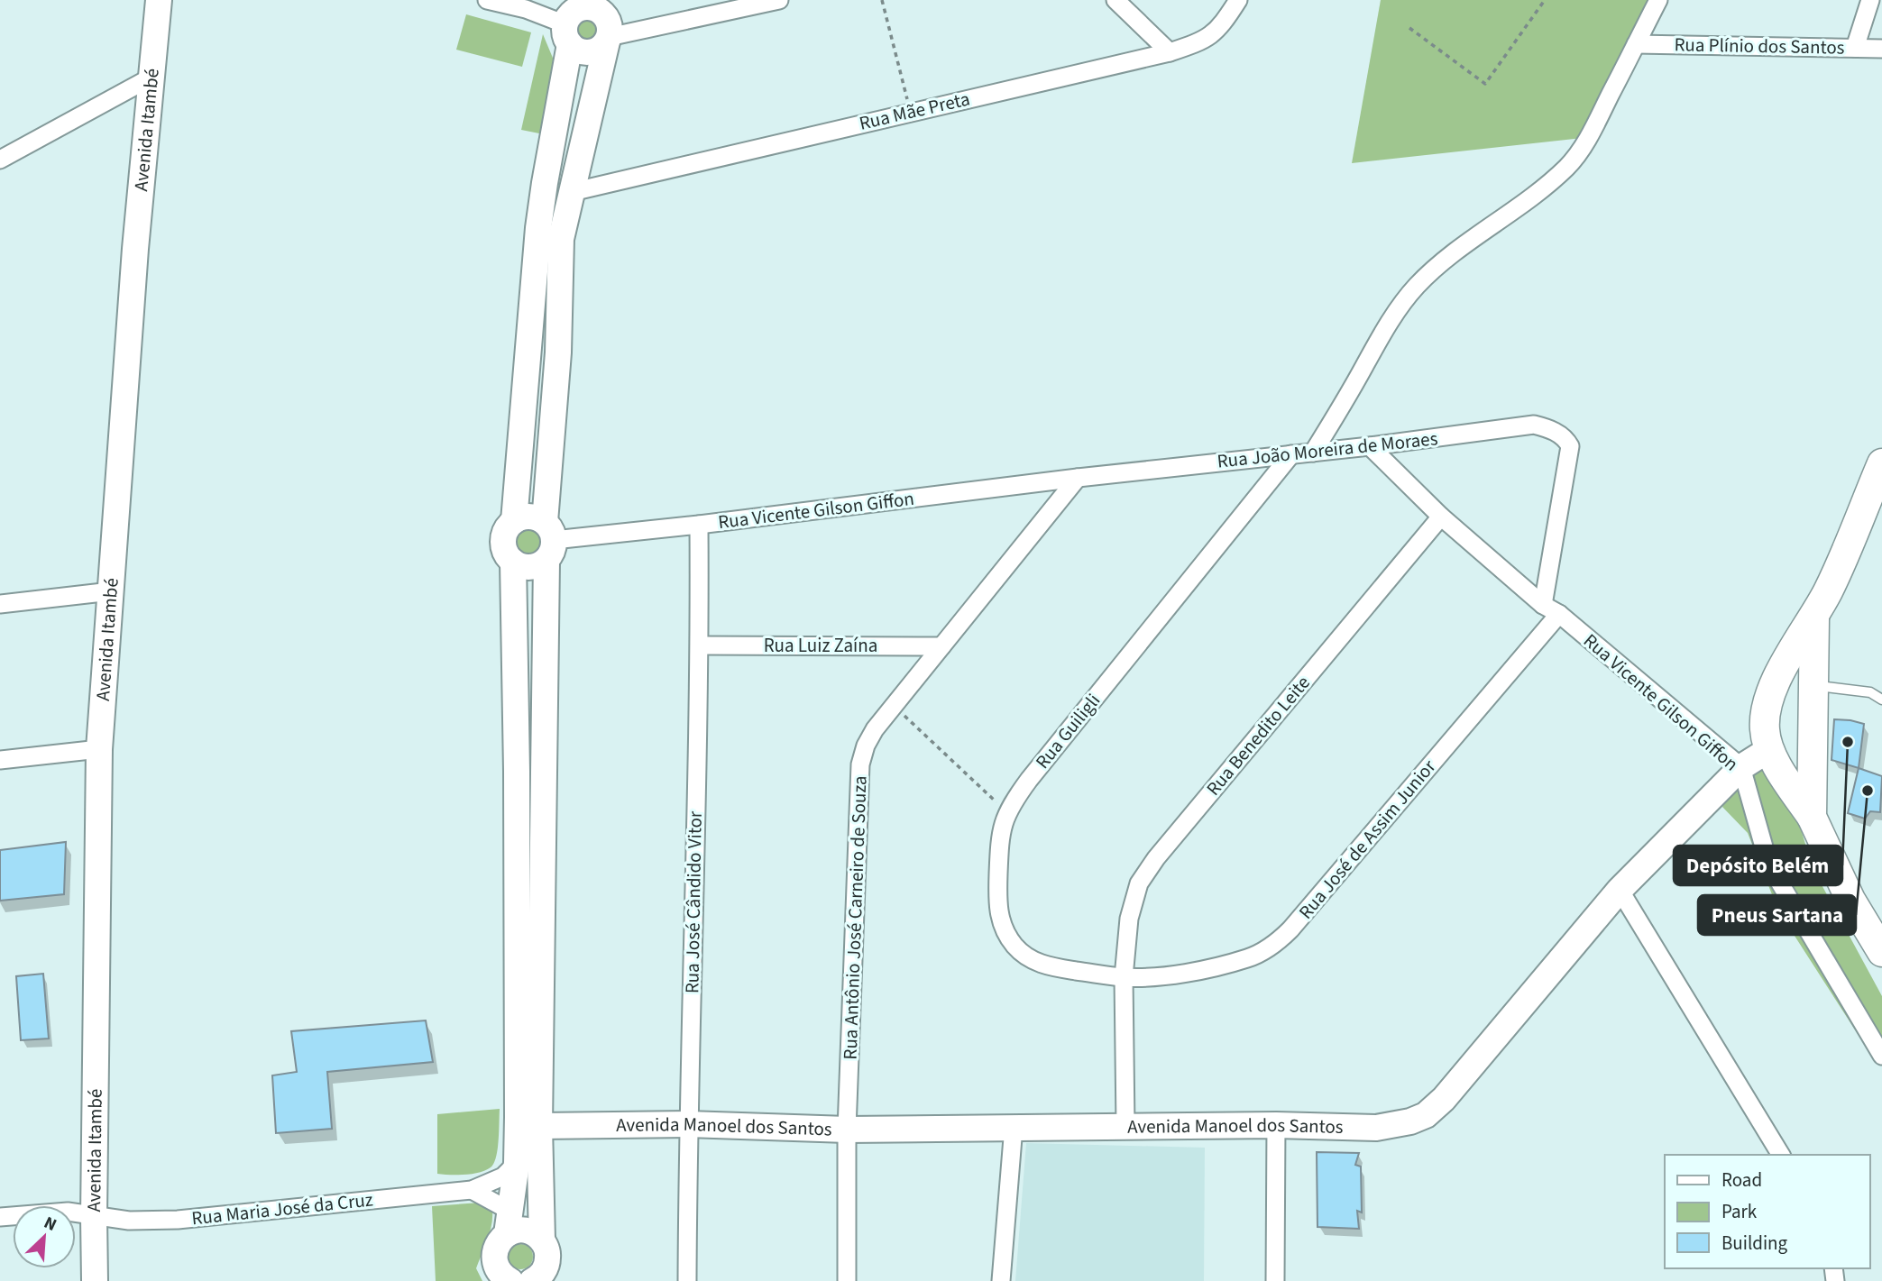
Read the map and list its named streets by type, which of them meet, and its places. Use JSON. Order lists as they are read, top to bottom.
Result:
{
  "streets": {
    "street": [
      "Rua Plínio dos Santos",
      "Rua Mãe Preta",
      "Avenida Itambé",
      "Rua João Moreira de Moraes",
      "Rua Vicente Gilson Giffon",
      "Rua Luiz Zaína",
      "Rua Guiligli",
      "Rua Benedito Leite",
      "Rua José de Assim Junior",
      "Rua José Cândido Vitor",
      "Rua Antônio José Carneiro de Souza",
      "Avenida Manoel dos Santos",
      "Rua Maria José da Cruz"
    ]
  },
  "crossings": [
    ["Avenida Itambé", "Rua Maria José da Cruz"],
    ["Rua João Moreira de Moraes", "Rua Vicente Gilson Giffon"],
    ["Rua João Moreira de Moraes", "Rua Guiligli"],
    ["Rua João Moreira de Moraes", "Rua Antônio José Carneiro de Souza"],
    ["Rua Vicente Gilson Giffon", "Rua Benedito Leite"],
    ["Rua Vicente Gilson Giffon", "Rua José de Assim Junior"],
    ["Rua Vicente Gilson Giffon", "Rua José Cândido Vitor"],
    ["Rua Vicente Gilson Giffon", "Rua Antônio José Carneiro de Souza"],
    ["Rua Vicente Gilson Giffon", "Avenida Manoel dos Santos"],
    ["Rua Luiz Zaína", "Rua José Cândido Vitor"],
    ["Rua Luiz Zaína", "Rua Antônio José Carneiro de Souza"],
    ["Rua Guiligli", "Rua Benedito Leite"],
    ["Rua Guiligli", "Rua José de Assim Junior"],
    ["Rua Benedito Leite", "Rua José de Assim Junior"],
    ["Rua Benedito Leite", "Avenida Manoel dos Santos"],
    ["Rua José Cândido Vitor", "Avenida Manoel dos Santos"],
    ["Rua Antônio José Carneiro de Souza", "Avenida Manoel dos Santos"]
  ],
  "places": ["Depósito Belém", "Pneus Sartana"],
  "legend": ["Road", "Park", "Building"],
  "north": "top right"
}
